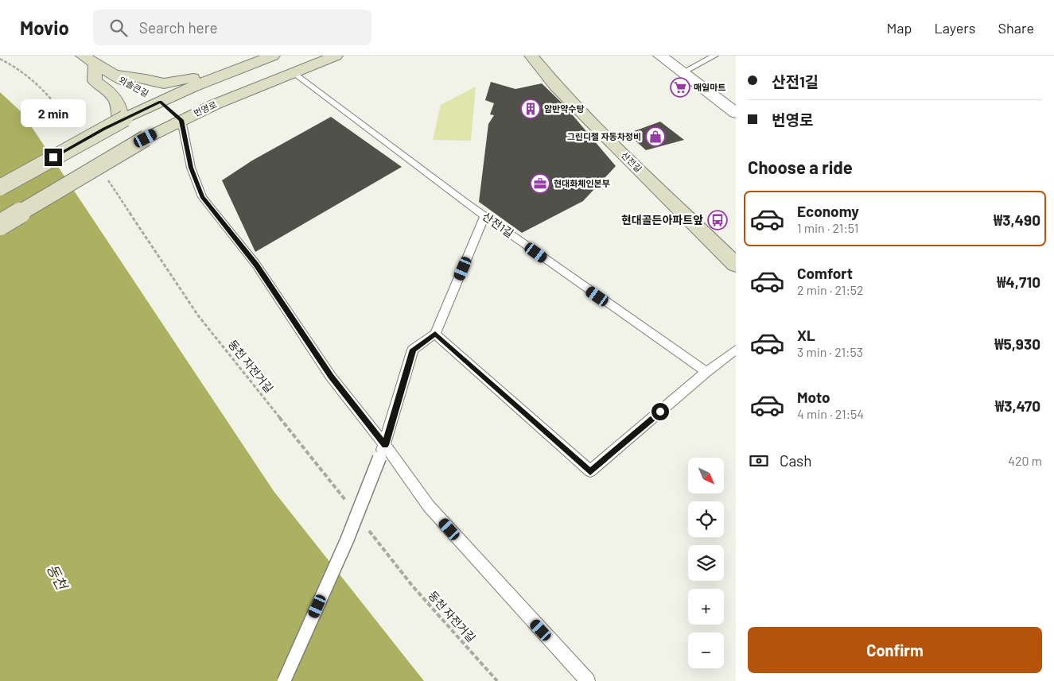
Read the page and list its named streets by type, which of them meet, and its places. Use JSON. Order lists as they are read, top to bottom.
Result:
{
  "streets": {
    "main road": ["외솔큰길", "번영로", "산전길"],
    "lane": ["산전1길"],
    "path": ["동천 자전거길"]
  },
  "crossings": [
    ["외솔큰길", "번영로"],
    ["번영로", "산전1길"]
  ],
  "water": ["동천"],
  "places": {
    "supermarket": ["매일마트"],
    "building": ["암반약수탕"],
    "shop": ["그린디젤 자동차정비"],
    "office": ["현대화체인본부"],
    "bus stop": ["현대골든아파트앞"]
  },
  "north": "bottom right",
  "page": {
    "header": "Movio",
    "search": "Search here",
    "nav": ["Map", "Layers", "Share"],
    "banner": ["산전1길", "번영로"],
    "bubble": "2 min",
    "heading": "Choose a ride",
    "list": [
      {
        "name": "Economy",
        "note": "1 min · 21:51",
        "value": "₩3,490"
      },
      {
        "name": "Comfort",
        "note": "2 min · 21:52",
        "value": "₩4,710"
      },
      {
        "name": "XL",
        "note": "3 min · 21:53",
        "value": "₩5,930"
      },
      {
        "name": "Moto",
        "note": "4 min · 21:54",
        "value": "₩3,470"
      }
    ],
    "pay": ["Cash", "420 m"],
    "map_buttons": ["+", "−"],
    "buttons": "Confirm"
  }
}
